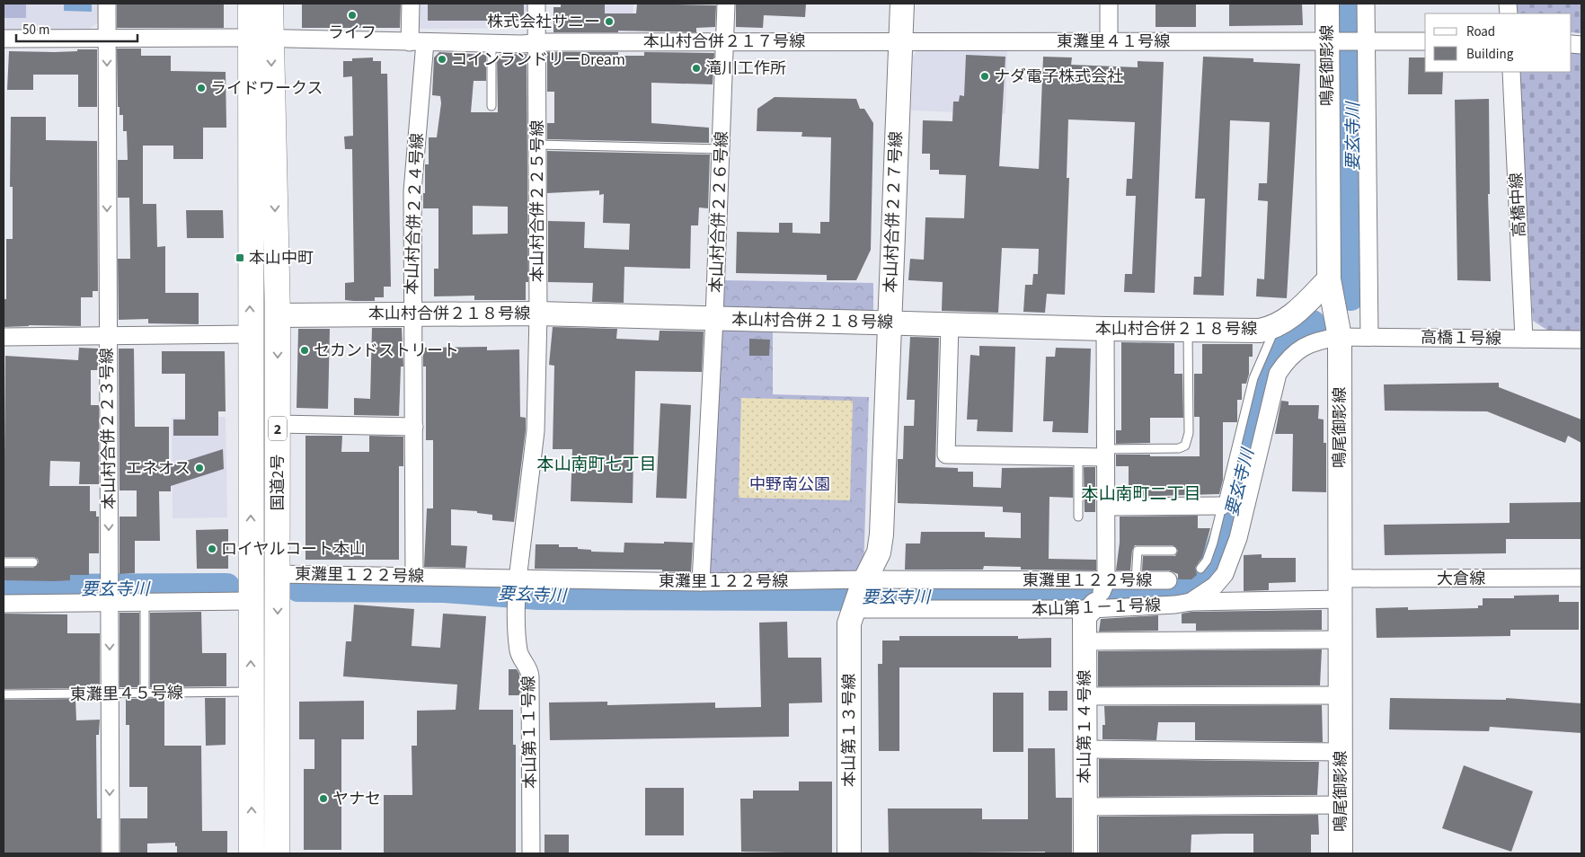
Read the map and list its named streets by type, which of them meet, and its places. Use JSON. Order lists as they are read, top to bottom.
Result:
{
  "streets": {
    "highway": ["2", "国道2号"],
    "street": [
      "本山村合併２１７号線",
      "東灘里４１号線",
      "鳴尾御影線",
      "本山村合併２２５号線",
      "高橋中線",
      "本山村合併２２６号線",
      "本山村合併２２７号線",
      "本山村合併２２４号線",
      "本山村合併２１８号線",
      "高橋１号線",
      "本山村合併２２３号線",
      "東灘里１２２号線",
      "大倉線",
      "本山第１－１号線",
      "本山第１４号線",
      "本山第１３号線",
      "本山第１１号線"
    ],
    "lane": ["東灘里４５号線"]
  },
  "crossings": [
    ["本山村合併２１７号線", "東灘里４１号線"],
    ["本山村合併２１７号線", "本山村合併２２５号線"],
    ["本山村合併２１７号線", "本山村合併２２６号線"],
    ["本山村合併２１７号線", "本山村合併２２７号線"],
    ["本山村合併２１７号線", "本山村合併２２４号線"],
    ["本山村合併２１７号線", "本山村合併２２３号線"],
    ["本山村合併２１７号線", "国道2号"],
    ["東灘里４１号線", "鳴尾御影線"],
    ["東灘里４１号線", "本山村合併２２７号線"],
    ["鳴尾御影線", "本山村合併２１８号線"],
    ["鳴尾御影線", "高橋１号線"],
    ["鳴尾御影線", "大倉線"],
    ["鳴尾御影線", "本山第１－１号線"],
    ["本山村合併２２５号線", "本山村合併２１８号線"],
    ["本山村合併２２５号線", "東灘里１２２号線"],
    ["本山村合併２２５号線", "本山第１１号線"],
    ["高橋中線", "高橋１号線"],
    ["本山村合併２２６号線", "本山村合併２１８号線"],
    ["本山村合併２２６号線", "東灘里１２２号線"],
    ["本山村合併２２７号線", "本山村合併２１８号線"],
    ["本山村合併２２７号線", "東灘里１２２号線"],
    ["本山村合併２２７号線", "本山第１－１号線"],
    ["本山村合併２２７号線", "本山第１３号線"],
    ["本山村合併２２４号線", "本山村合併２１８号線"],
    ["本山村合併２２４号線", "東灘里１２２号線"],
    ["本山村合併２１８号線", "国道2号"],
    ["高橋１号線", "本山第１－１号線"],
    ["本山村合併２２３号線", "東灘里４５号線"],
    ["国道2号", "東灘里１２２号線"],
    ["国道2号", "東灘里４５号線"],
    ["東灘里１２２号線", "本山第１－１号線"],
    ["東灘里１２２号線", "本山第１４号線"],
    ["東灘里１２２号線", "本山第１３号線"],
    ["東灘里１２２号線", "本山第１１号線"],
    ["大倉線", "本山第１－１号線"],
    ["本山第１－１号線", "本山第１４号線"],
    ["本山第１－１号線", "本山第１３号線"]
  ],
  "one_way": ["本山村合併２２３号線"],
  "districts": ["本山南町七丁目", "本山南町二丁目"],
  "water": ["要玄寺川"],
  "parks": ["中野南公園"],
  "places": {
    "other": [
      "ライフ",
      "株式会社サニー",
      "コインランドリーDream",
      "滝川工作所",
      "ナダ電子株式会社",
      "ライドワークス",
      "セカンドストリート",
      "エネオス",
      "ロイヤルコート本山",
      "ヤナセ"
    ],
    "transit": ["本山中町"]
  },
  "legend": ["Road", "Building"],
  "scale_bar": "50 m"
}
